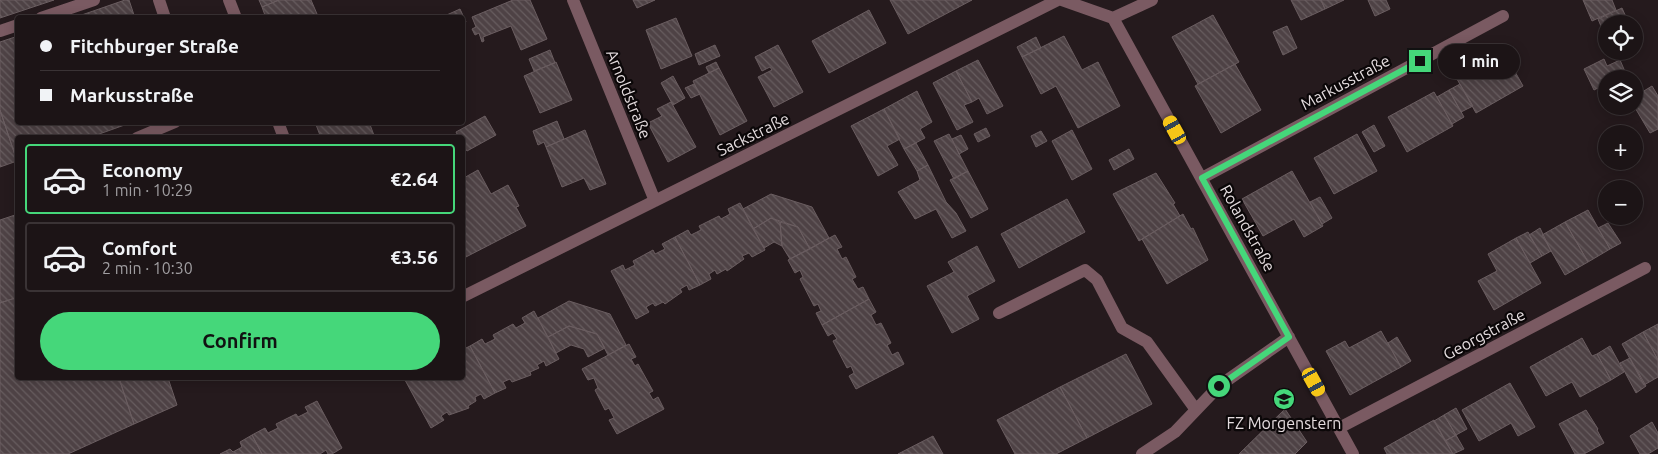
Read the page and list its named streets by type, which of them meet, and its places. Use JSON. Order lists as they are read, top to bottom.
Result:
{
  "streets": {
    "street": [
      "Markusstraße",
      "Arnoldstraße",
      "Sackstraße",
      "Rolandstraße",
      "Georgstraße"
    ]
  },
  "crossings": [
    ["Markusstraße", "Rolandstraße"],
    ["Arnoldstraße", "Sackstraße"],
    ["Rolandstraße", "Georgstraße"]
  ],
  "places": {
    "school or university": ["FZ Morgenstern"]
  },
  "page": {
    "map_buttons": ["+", "−"],
    "banner": ["Fitchburger Straße", "Markusstraße"],
    "bubble": "1 min",
    "list": [
      {
        "name": "Economy",
        "note": "1 min · 10:29",
        "value": "€2.64"
      },
      {
        "name": "Comfort",
        "note": "2 min · 10:30",
        "value": "€3.56"
      }
    ],
    "buttons": "Confirm"
  }
}
